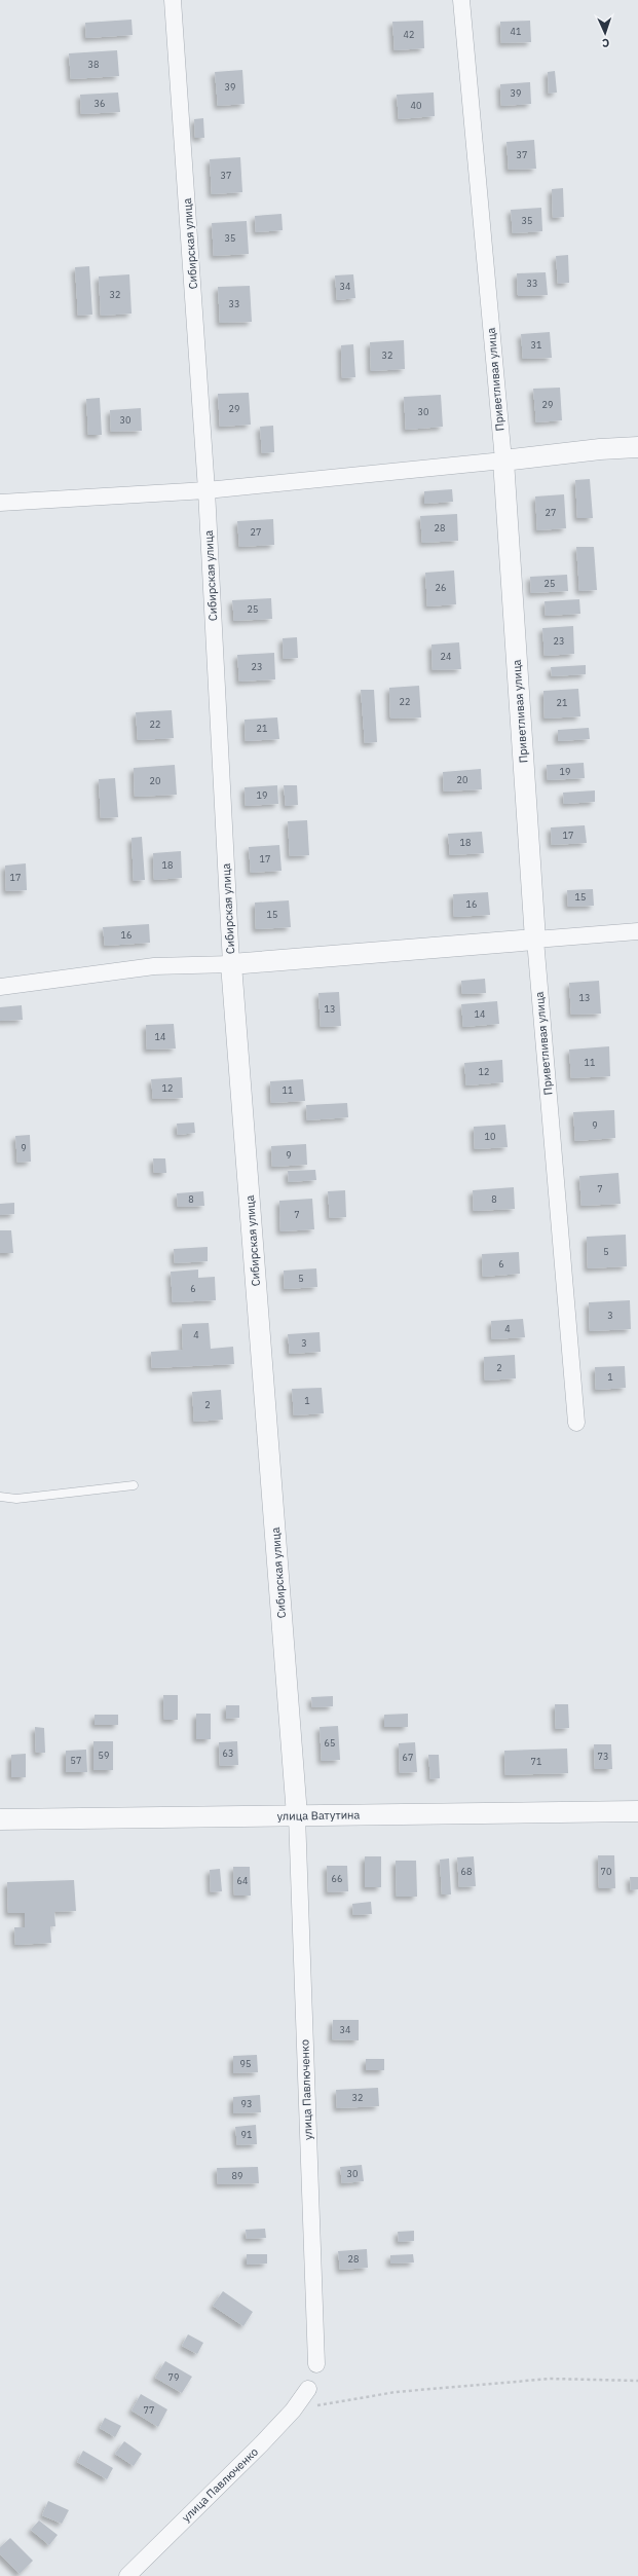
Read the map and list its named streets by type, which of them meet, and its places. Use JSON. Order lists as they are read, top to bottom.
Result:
{
  "streets": {
    "street": [
      "Сибирская улица",
      "Приветливая улица",
      "улица Ватутина",
      "улица Павлюченко"
    ]
  },
  "crossings": [
    ["Сибирская улица", "улица Ватутина"],
    ["Сибирская улица", "улица Павлюченко"],
    ["улица Ватутина", "улица Павлюченко"]
  ],
  "house_numbers": [
    "41",
    "42",
    "38",
    "39",
    "39",
    "36",
    "40",
    "37",
    "37",
    "35",
    "35",
    "33",
    "34",
    "32",
    "33",
    "31",
    "32",
    "29",
    "29",
    "30",
    "30",
    "27",
    "28",
    "27",
    "25",
    "26",
    "25",
    "23",
    "24",
    "23",
    "22",
    "21",
    "22",
    "21",
    "19",
    "20",
    "20",
    "19",
    "17",
    "18",
    "17",
    "18",
    "17",
    "15",
    "16",
    "15",
    "16",
    "13",
    "13",
    "14",
    "14",
    "11",
    "12",
    "12",
    "11",
    "9",
    "10",
    "9",
    "9",
    "7",
    "8",
    "8",
    "7",
    "5",
    "6",
    "5",
    "6",
    "3",
    "4",
    "4",
    "3",
    "2",
    "1",
    "1",
    "2",
    "65",
    "63",
    "59",
    "73",
    "67",
    "57",
    "71",
    "68",
    "70",
    "66",
    "64",
    "34",
    "95",
    "32",
    "93",
    "91",
    "30",
    "89",
    "28",
    "79",
    "77"
  ],
  "north": "bottom"
}
